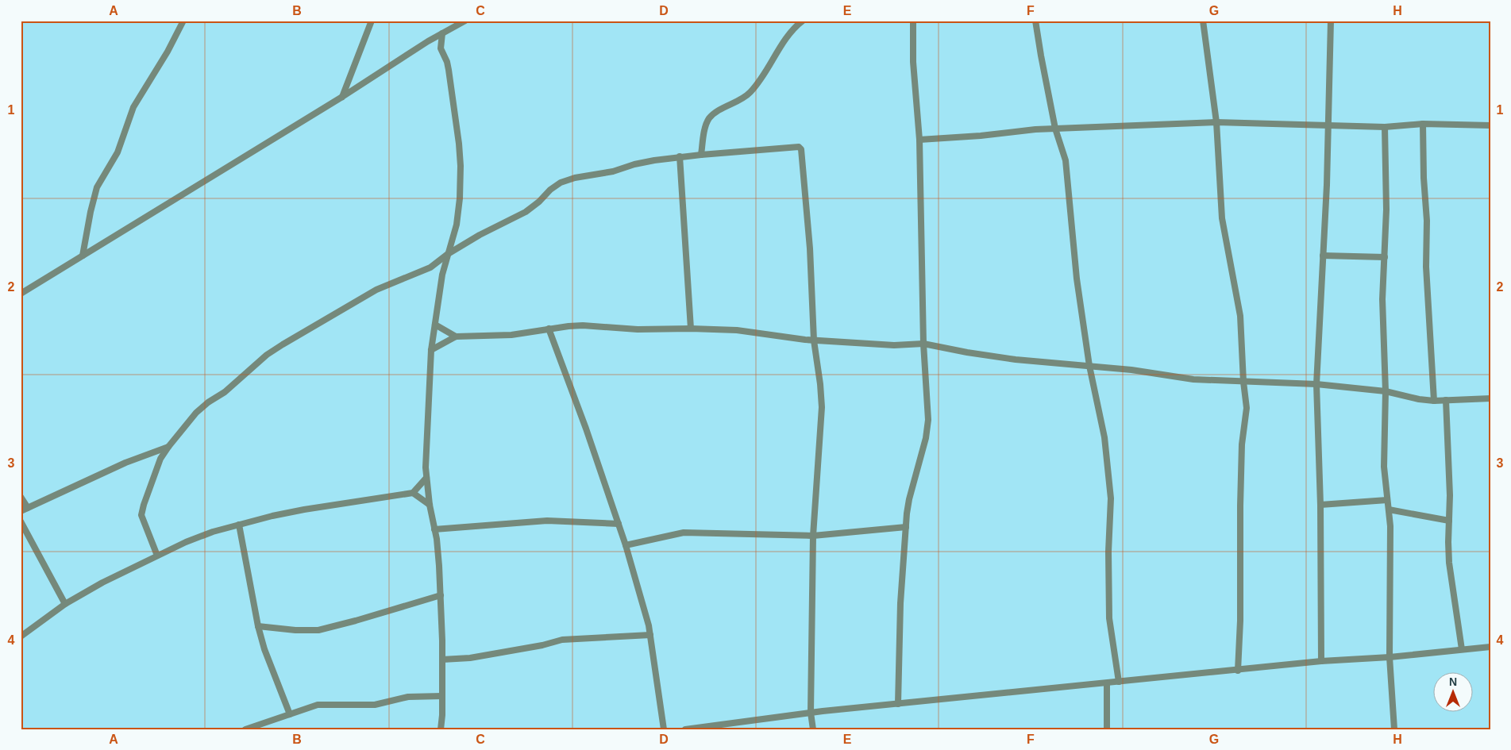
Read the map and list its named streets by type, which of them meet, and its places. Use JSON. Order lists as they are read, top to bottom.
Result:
{
  "north": "top",
  "grid": {
    "columns": [
      "A",
      "B",
      "C",
      "D",
      "E",
      "F",
      "G",
      "H"
    ],
    "rows": [
      "1",
      "2",
      "3",
      "4"
    ]
  }
}
